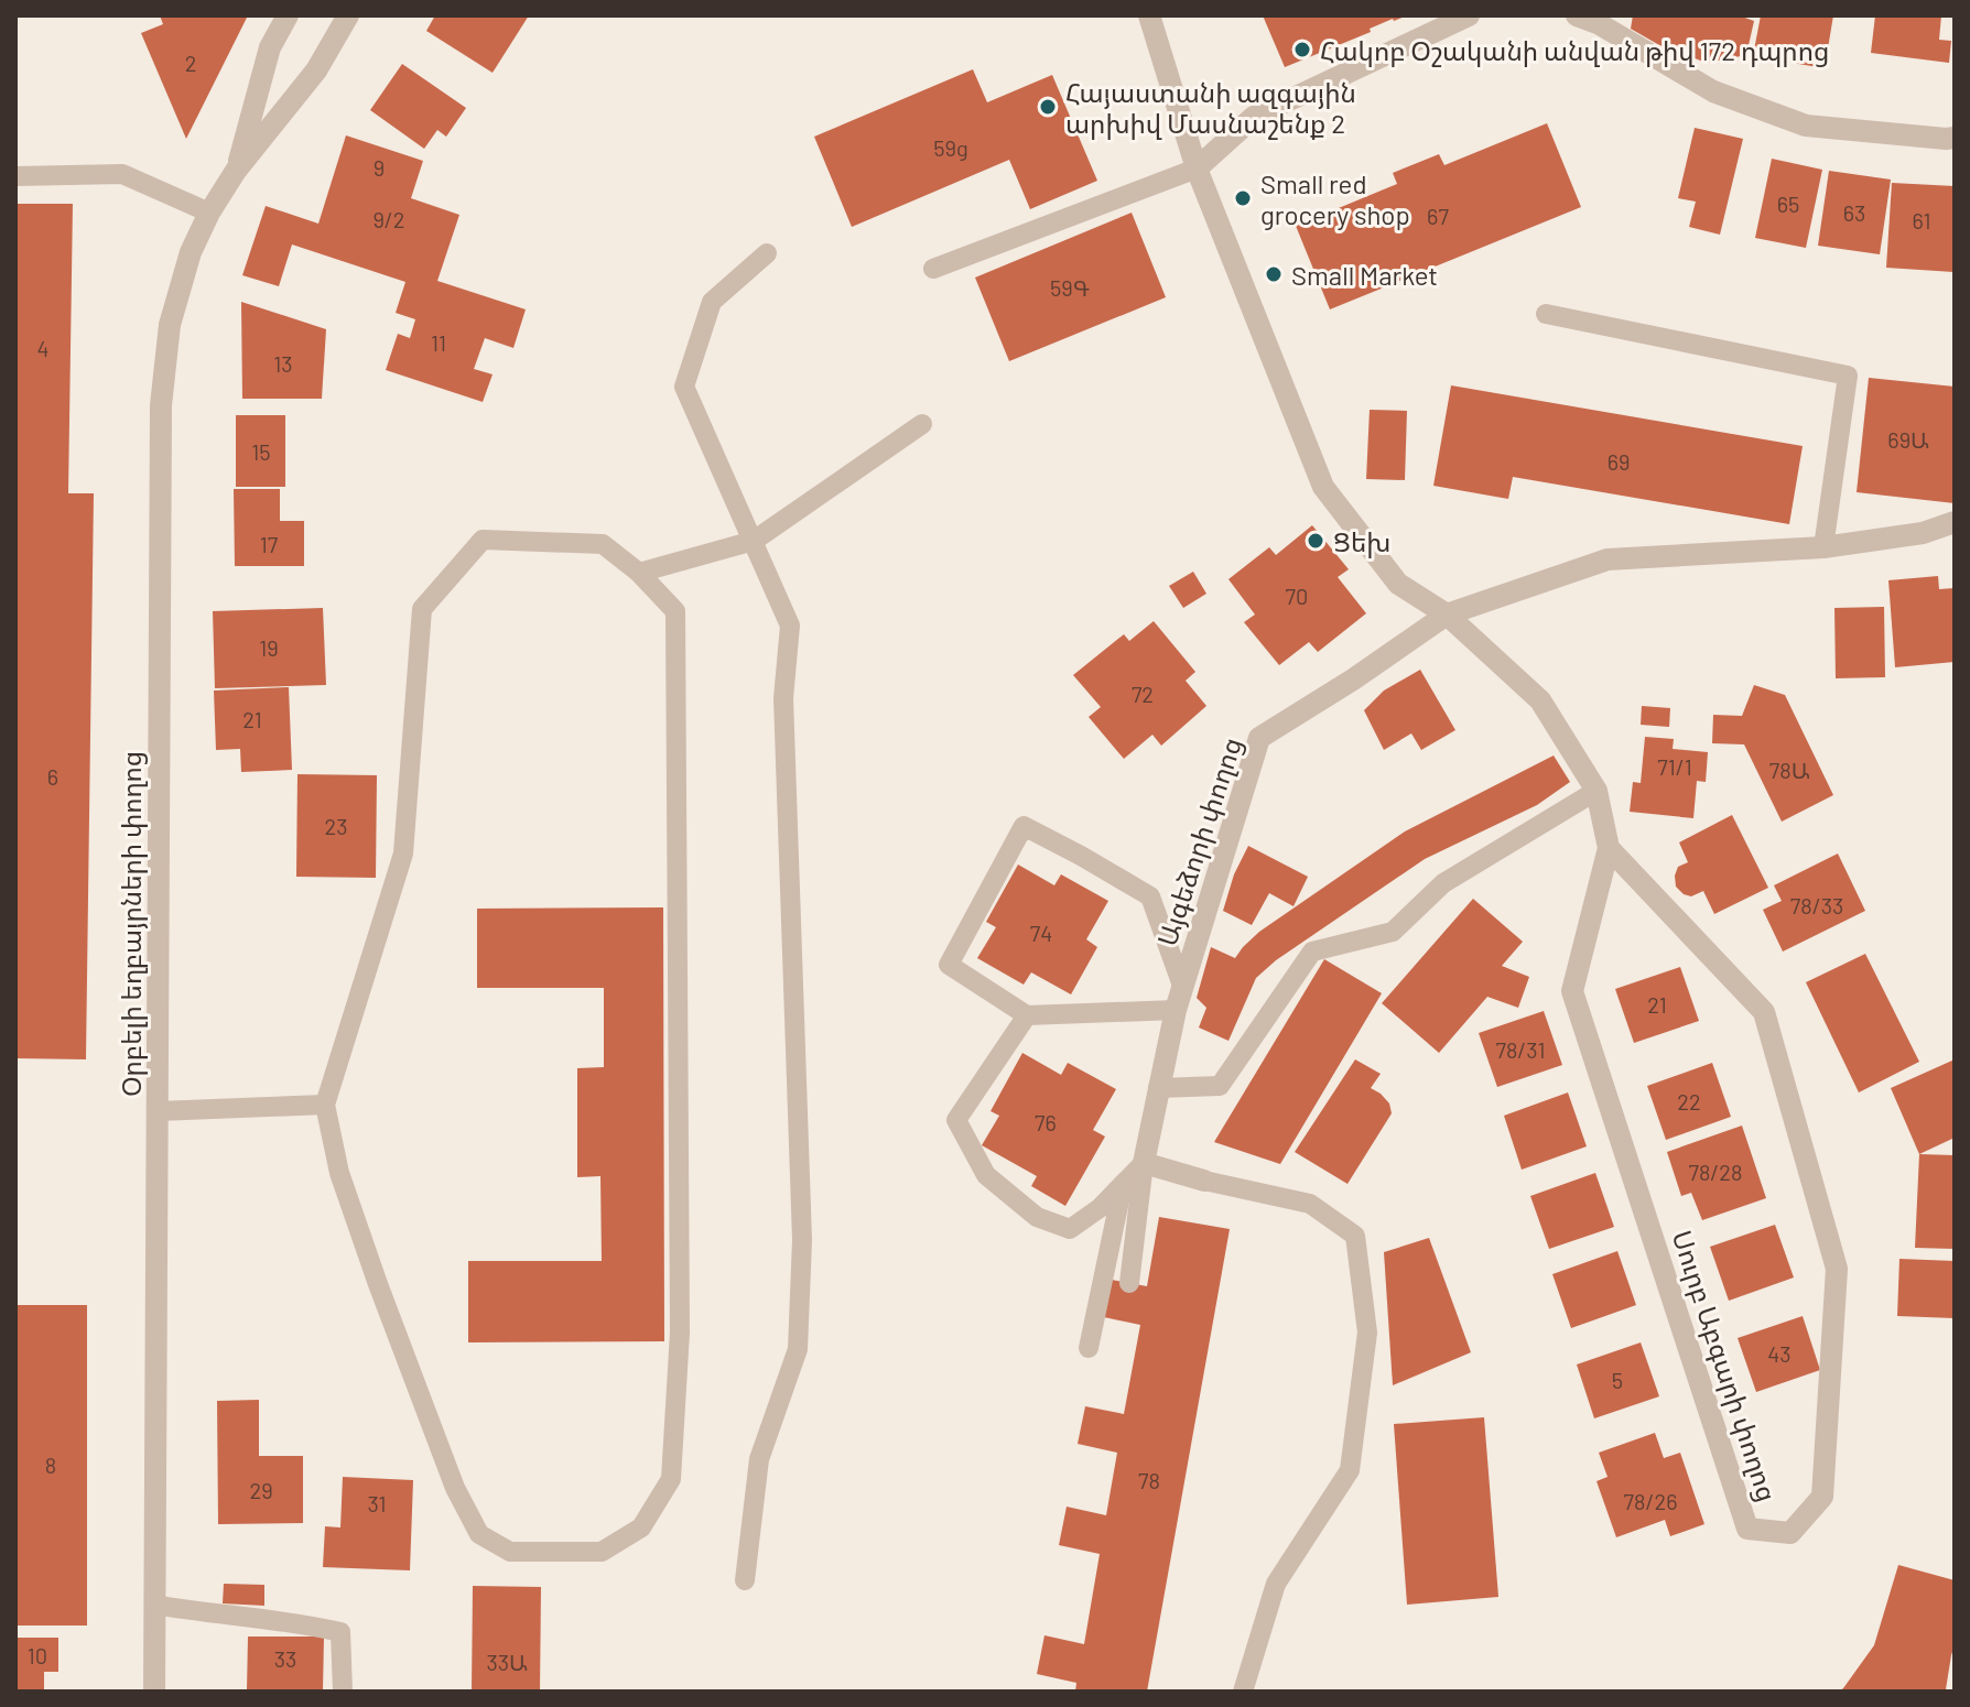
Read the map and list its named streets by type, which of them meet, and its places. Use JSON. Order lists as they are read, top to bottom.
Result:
{
  "streets": {
    "street": ["Այգեձորի փողոց", "Օրբելի եղբայրների փողոց", "Սուրբ Աբգարի փողոց"]
  },
  "crossings": [
    ["Այգեձորի փողոց", "Սուրբ Աբգարի փողոց"]
  ],
  "places": [
    "Հակոբ Օշականի անվան թիվ 172 դպրոց",
    "Հայաստանի ազգային արխիվ Մասնաշենք 2",
    "Small red grocery shop",
    "Small Market",
    "Ցեխ"
  ],
  "house_numbers": [
    "2",
    "59g",
    "9",
    "65",
    "63",
    "67",
    "9/2",
    "61",
    "59Գ",
    "11",
    "4",
    "13",
    "69Ա",
    "15",
    "69",
    "17",
    "70",
    "19",
    "72",
    "21",
    "71/1",
    "78Ա",
    "6",
    "23",
    "78/33",
    "74",
    "21",
    "78/31",
    "22",
    "76",
    "78/28",
    "43",
    "5",
    "8",
    "78",
    "29",
    "78/26",
    "31",
    "10",
    "33",
    "33Ա"
  ]
}
